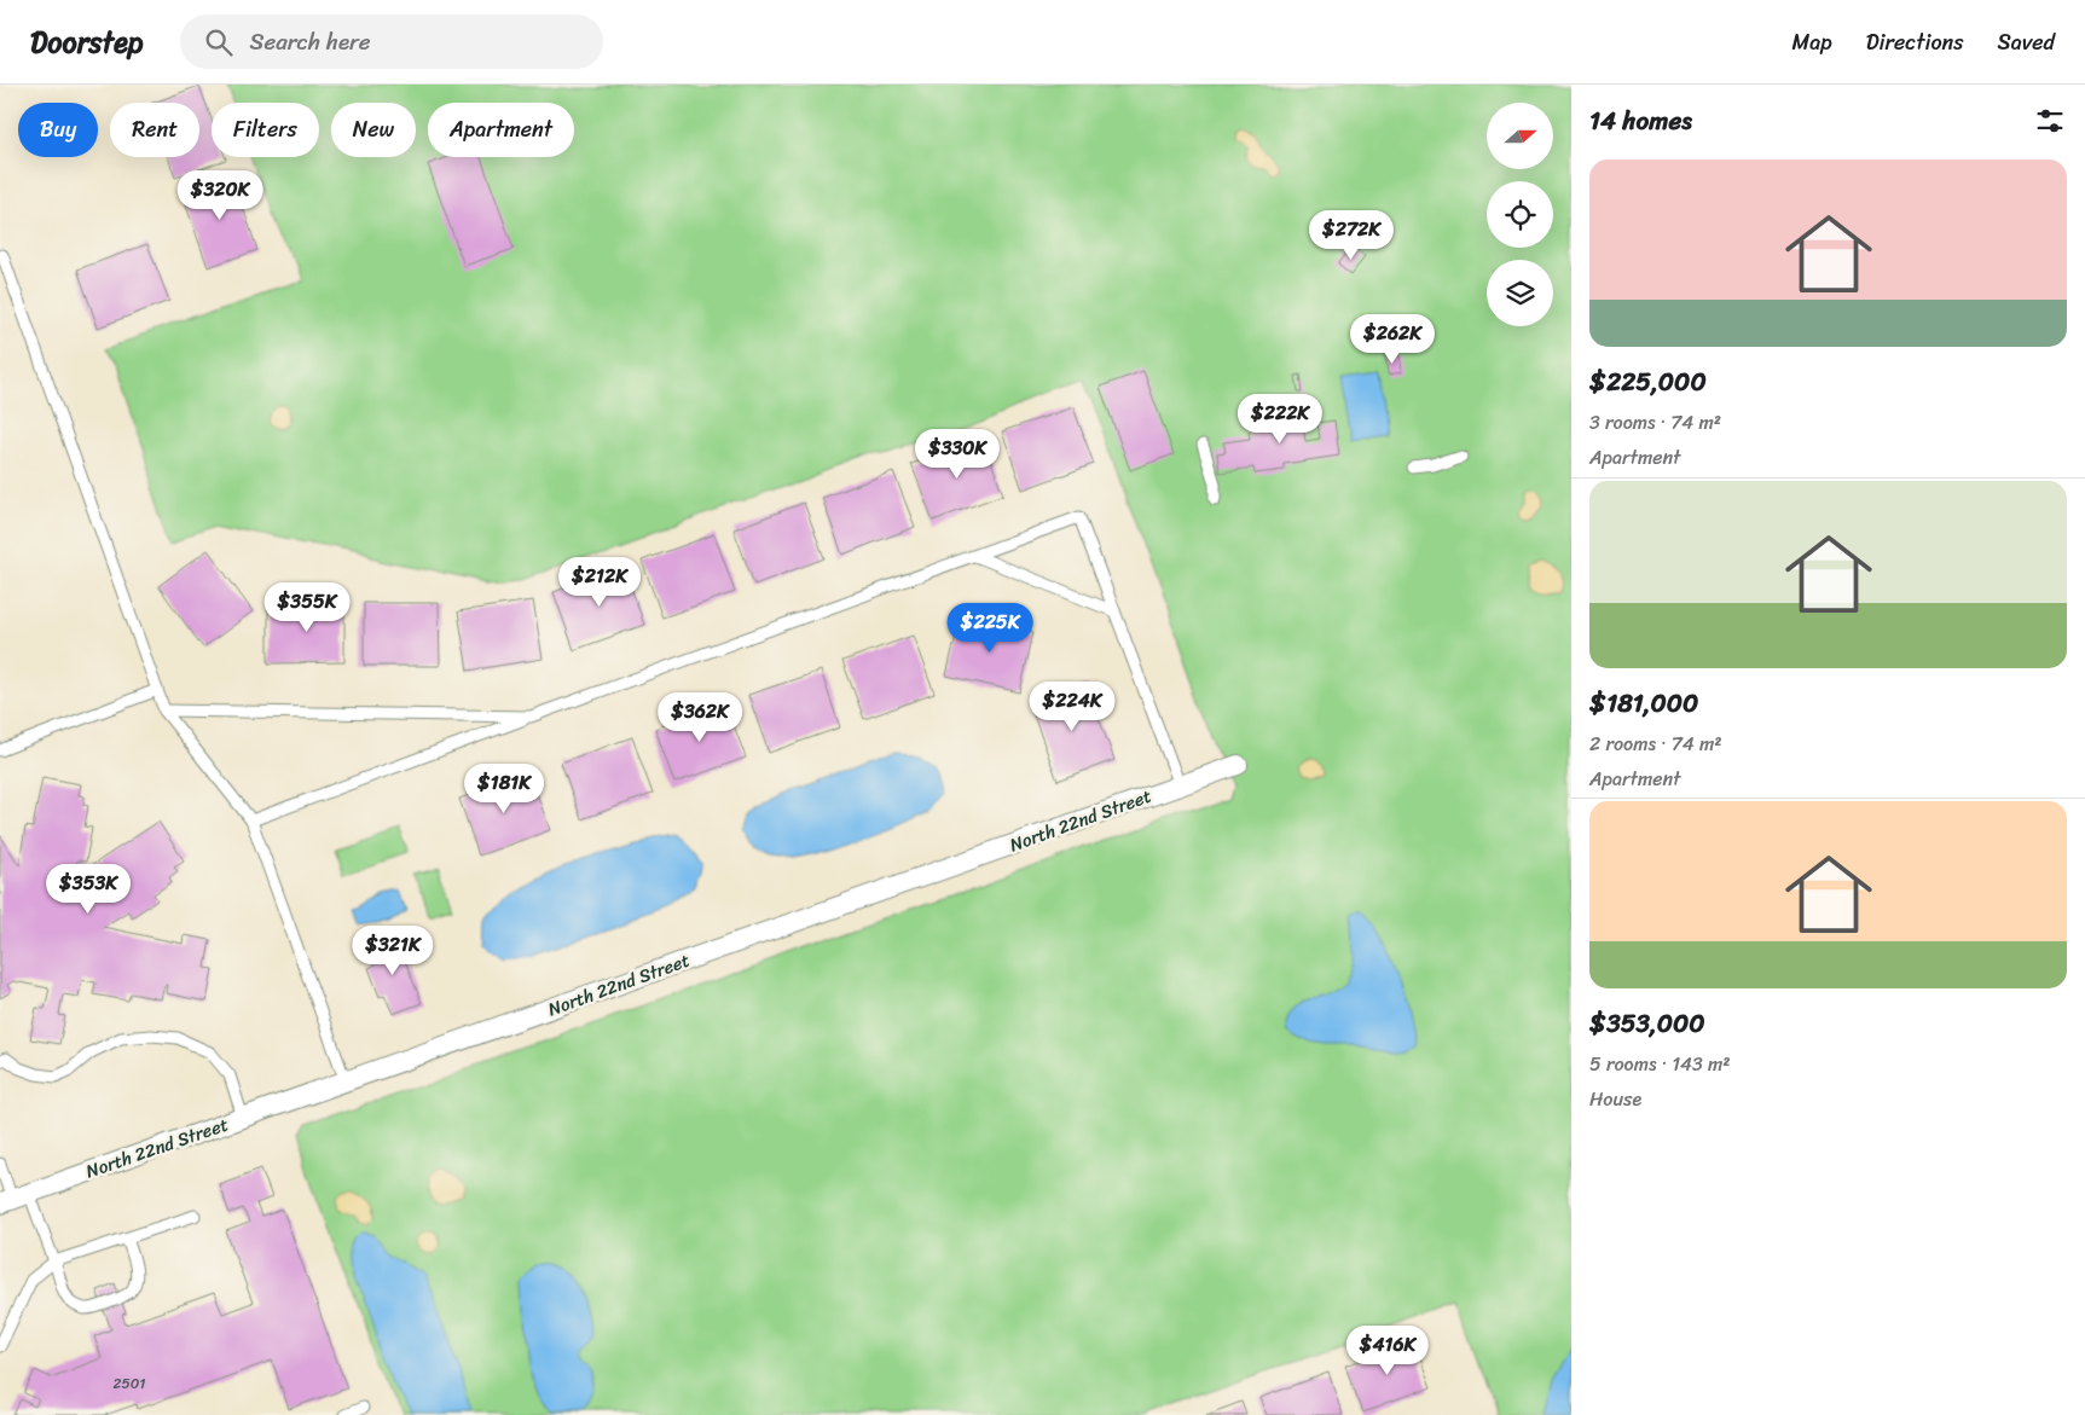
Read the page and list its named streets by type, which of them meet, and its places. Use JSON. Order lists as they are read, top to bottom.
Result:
{
  "streets": {
    "street": ["North 22nd Street"]
  },
  "house_numbers": ["2501"],
  "north": "right",
  "page": {
    "header": "Doorstep",
    "search": "Search here",
    "nav": ["Map", "Directions", "Saved"],
    "heading": "14 homes",
    "chip": [
      "Buy",
      "Rent",
      "Filters",
      "New",
      "Apartment"
    ],
    "list": [
      {
        "name": "$225,000",
        "note": "3 rooms · 74 m² · Apartment"
      },
      {
        "name": "$181,000",
        "note": "2 rooms · 74 m² · Apartment"
      },
      {
        "name": "$353,000",
        "note": "5 rooms · 143 m² · House"
      }
    ],
    "price": [
      "$320K",
      "$272K",
      "$262K",
      "$222K",
      "$330K",
      "$212K",
      "$355K",
      "$225K",
      "$224K",
      "$362K",
      "$181K",
      "$353K",
      "$321K",
      "$416K"
    ]
  }
}
